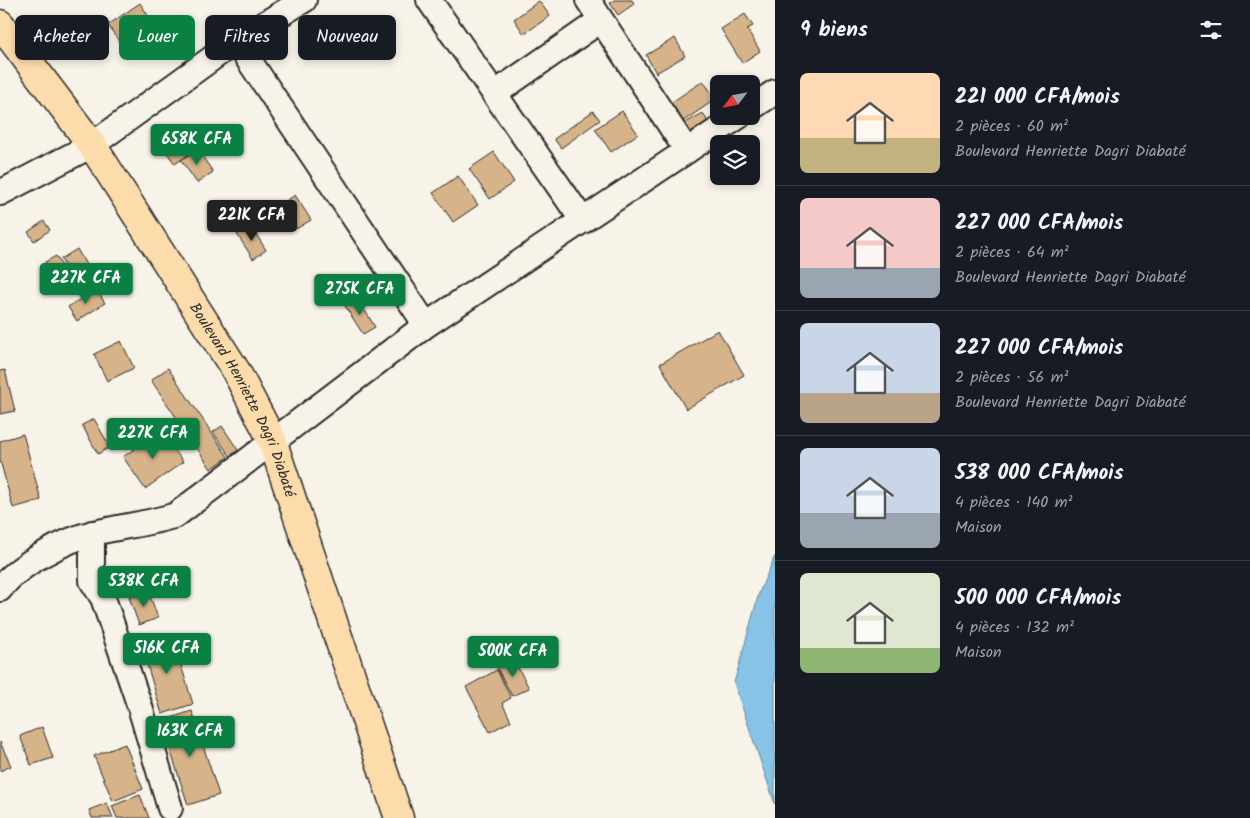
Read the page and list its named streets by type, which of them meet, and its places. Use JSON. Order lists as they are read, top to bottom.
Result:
{
  "streets": {
    "main road": ["Boulevard Henriette Dagri Diabaté"]
  },
  "north": "bottom left",
  "page": {
    "heading": "9 biens",
    "chip": [
      "Acheter",
      "Louer",
      "Filtres",
      "Nouveau"
    ],
    "list": [
      {
        "name": "221 000 CFA/mois",
        "note": "2 pièces · 60 m² · Boulevard Henriette Dagri Diabaté"
      },
      {
        "name": "227 000 CFA/mois",
        "note": "2 pièces · 64 m² · Boulevard Henriette Dagri Diabaté"
      },
      {
        "name": "227 000 CFA/mois",
        "note": "2 pièces · 56 m² · Boulevard Henriette Dagri Diabaté"
      },
      {
        "name": "538 000 CFA/mois",
        "note": "4 pièces · 140 m² · Maison"
      },
      {
        "name": "500 000 CFA/mois",
        "note": "4 pièces · 132 m² · Maison"
      }
    ],
    "price": [
      "658K CFA",
      "221K CFA",
      "227K CFA",
      "275K CFA",
      "227K CFA",
      "538K CFA",
      "516K CFA",
      "500K CFA",
      "163K CFA"
    ]
  }
}
